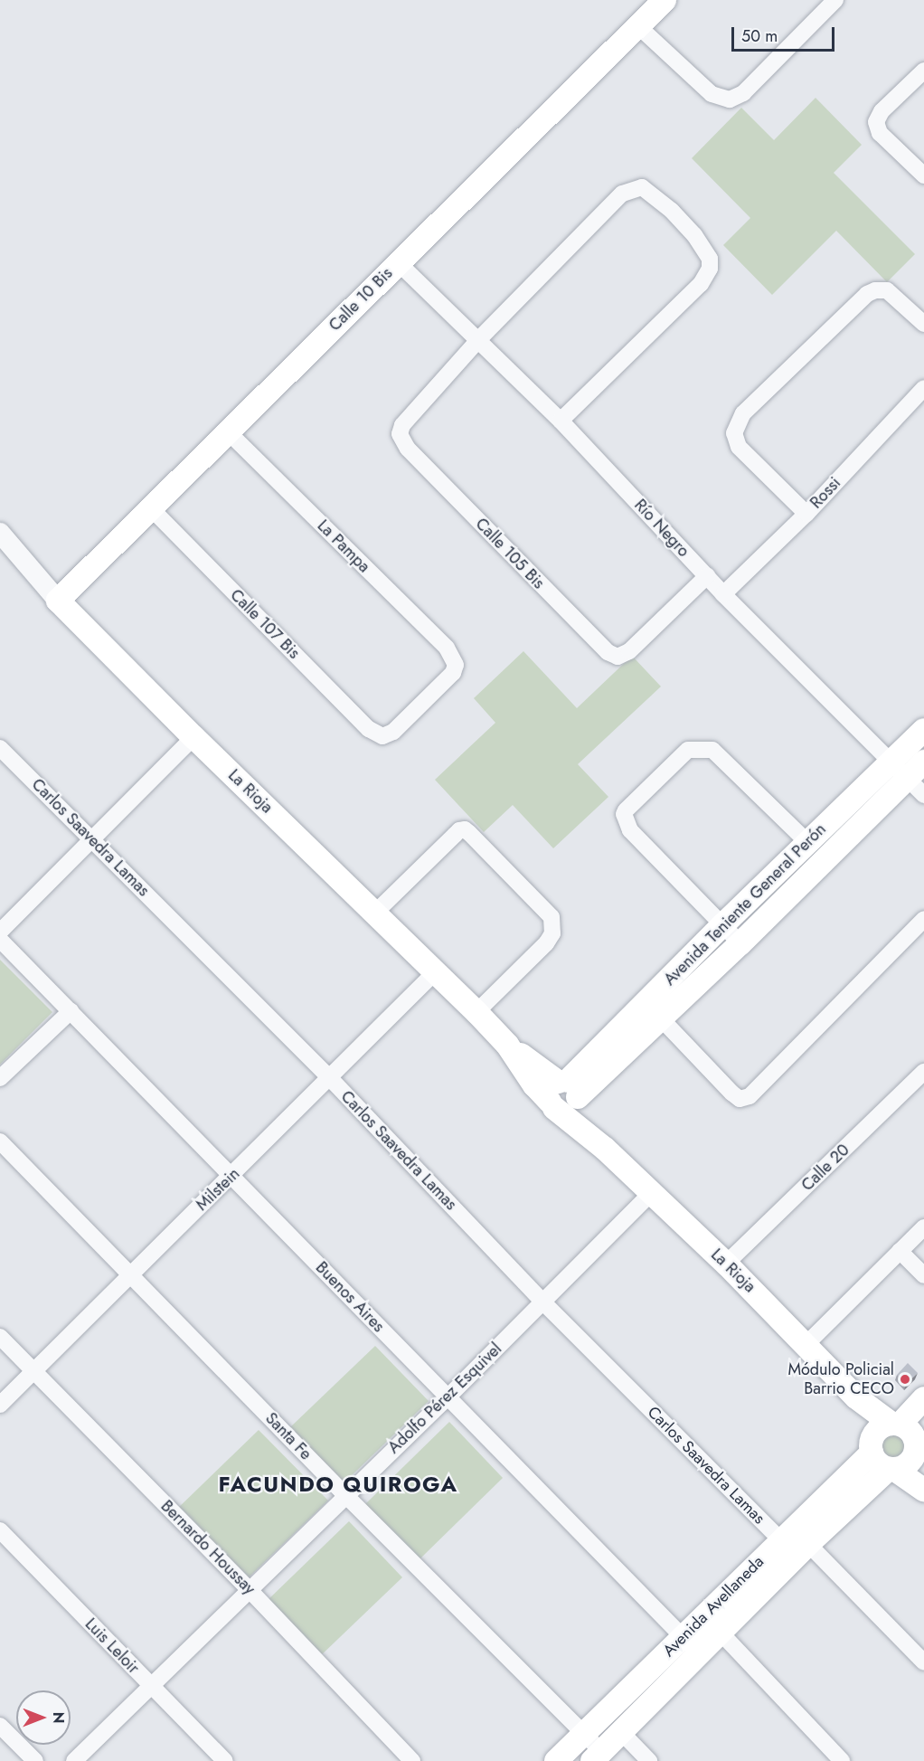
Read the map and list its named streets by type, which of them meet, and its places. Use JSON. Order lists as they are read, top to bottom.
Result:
{
  "streets": {
    "main road": [
      "Calle 10 Bis",
      "La Rioja",
      "Avenida Teniente General Perón",
      "Avenida Avellaneda"
    ],
    "street": [
      "Rossi",
      "Río Negro",
      "La Pampa",
      "Calle 105 Bis",
      "Calle 107 Bis",
      "Carlos Saavedra Lamas",
      "Calle 20",
      "Milstein",
      "Buenos Aires",
      "Adolfo Pérez Esquivel",
      "Santa Fe",
      "Bernardo Houssay",
      "Luis Leloir"
    ]
  },
  "crossings": [
    ["Calle 10 Bis", "Río Negro"],
    ["Calle 10 Bis", "La Pampa"],
    ["Calle 10 Bis", "Calle 107 Bis"],
    ["Calle 10 Bis", "La Rioja"],
    ["Rossi", "Río Negro"],
    ["Río Negro", "Calle 105 Bis"],
    ["Río Negro", "Avenida Teniente General Perón"],
    ["La Pampa", "Calle 107 Bis"],
    ["La Rioja", "Avenida Teniente General Perón"],
    ["La Rioja", "Calle 20"],
    ["La Rioja", "Milstein"],
    ["La Rioja", "Adolfo Pérez Esquivel"],
    ["La Rioja", "Avenida Avellaneda"],
    ["Carlos Saavedra Lamas", "Milstein"],
    ["Carlos Saavedra Lamas", "Adolfo Pérez Esquivel"],
    ["Carlos Saavedra Lamas", "Avenida Avellaneda"],
    ["Milstein", "Buenos Aires"],
    ["Milstein", "Santa Fe"],
    ["Milstein", "Bernardo Houssay"],
    ["Buenos Aires", "Adolfo Pérez Esquivel"],
    ["Buenos Aires", "Avenida Avellaneda"],
    ["Adolfo Pérez Esquivel", "Santa Fe"],
    ["Adolfo Pérez Esquivel", "Bernardo Houssay"],
    ["Adolfo Pérez Esquivel", "Luis Leloir"],
    ["Santa Fe", "Avenida Avellaneda"]
  ],
  "districts": ["FACUNDO QUIROGA"],
  "places": ["Módulo Policial Barrio CECO"],
  "scale_bar": "50 m",
  "north": "right"
}
